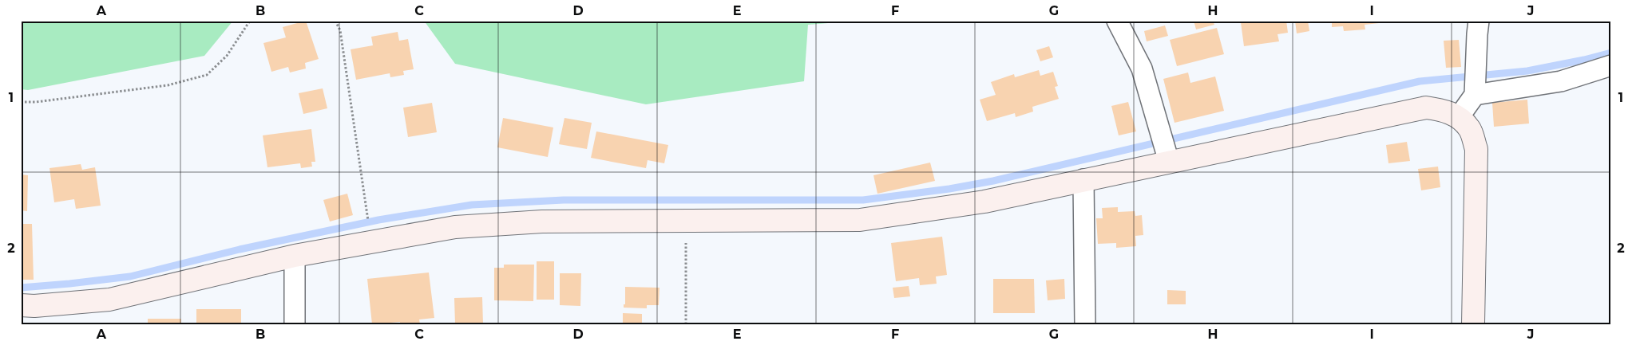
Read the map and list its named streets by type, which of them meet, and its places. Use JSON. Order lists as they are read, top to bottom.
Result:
{
  "grid": {
    "columns": [
      "A",
      "B",
      "C",
      "D",
      "E",
      "F",
      "G",
      "H",
      "I",
      "J"
    ],
    "rows": ["1", "2"]
  }
}
